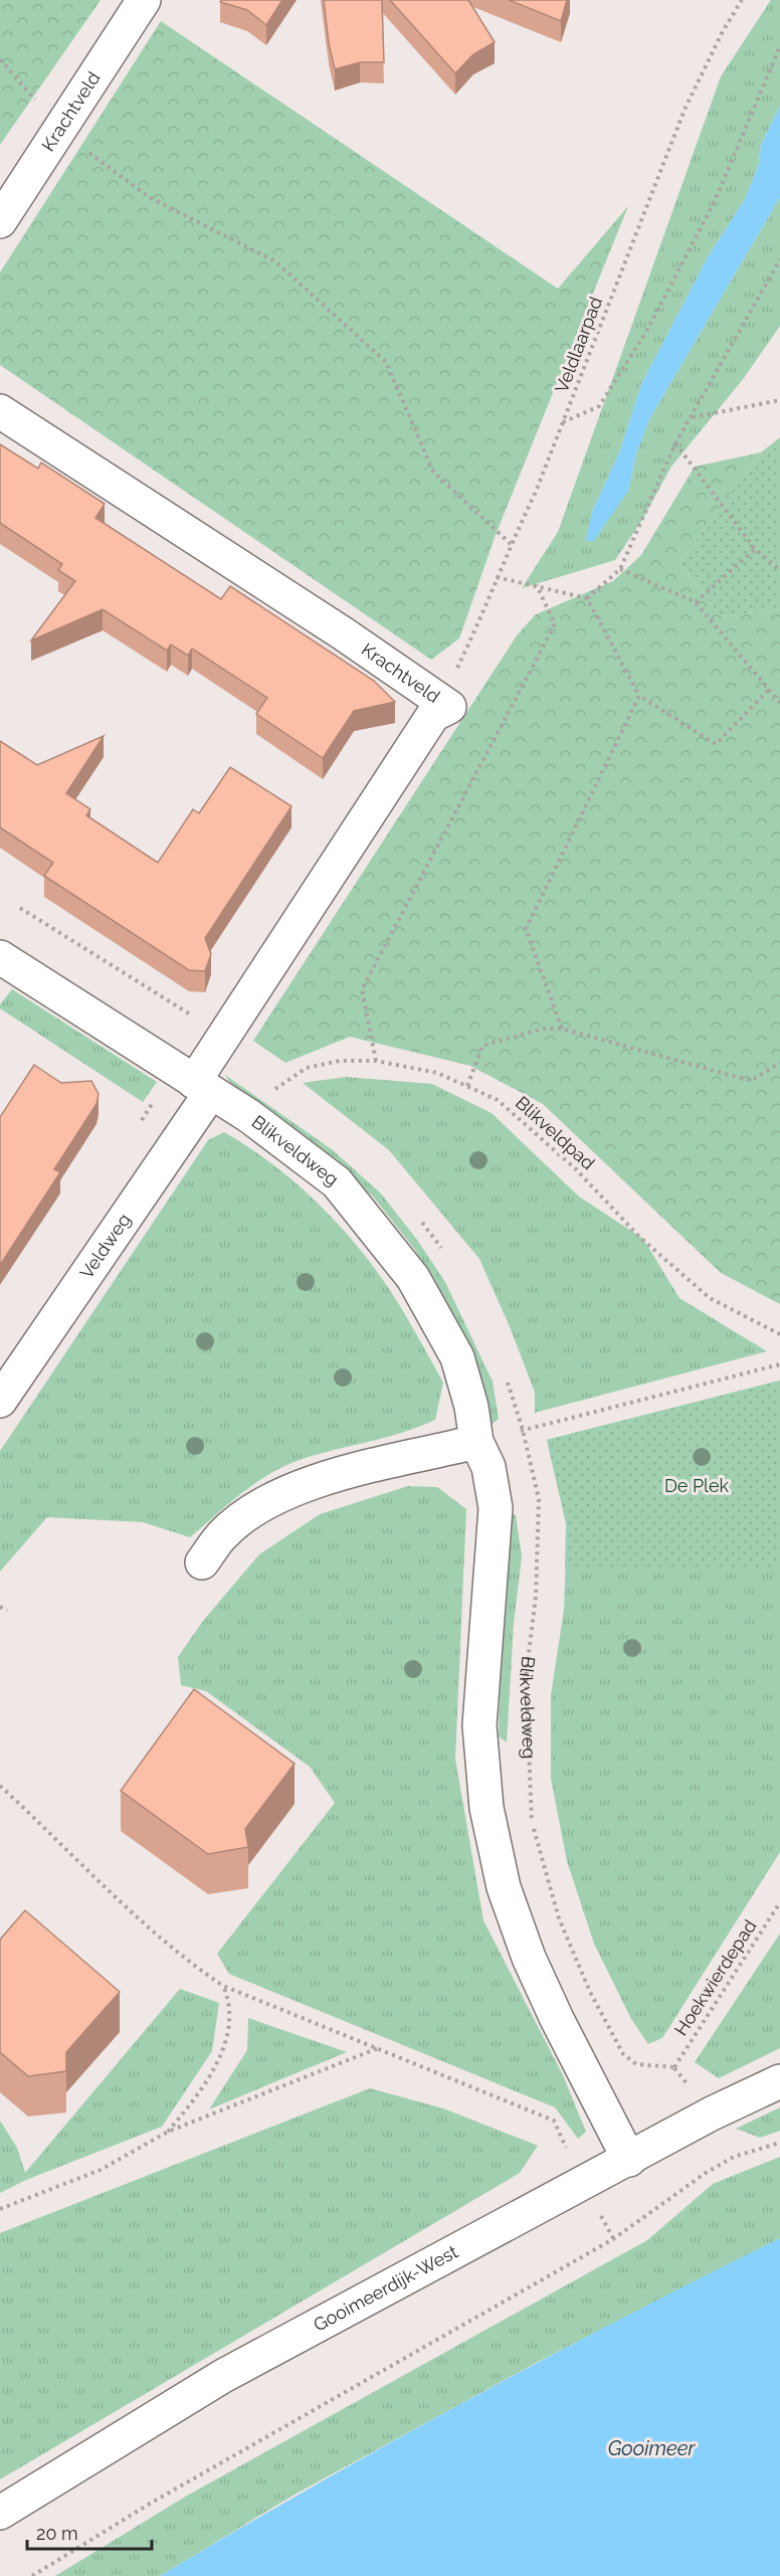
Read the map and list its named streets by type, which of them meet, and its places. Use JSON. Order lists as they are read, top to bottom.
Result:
{
  "streets": {
    "street": [
      "Krachtveld",
      "Blikveldweg",
      "Veldweg",
      "Gooimeerdijk-West"
    ],
    "path": ["Veldlaarpad", "Blikveldpad", "Hoekwierdepad"]
  },
  "crossings": [
    ["Krachtveld", "Veldlaarpad"],
    ["Krachtveld", "Blikveldweg"],
    ["Krachtveld", "Veldweg"],
    ["Blikveldweg", "Veldweg"],
    ["Blikveldweg", "Hoekwierdepad"],
    ["Blikveldweg", "Gooimeerdijk-West"]
  ],
  "water": ["Gooimeer"],
  "parks": ["De Plek"],
  "scale_bar": "20 m"
}
